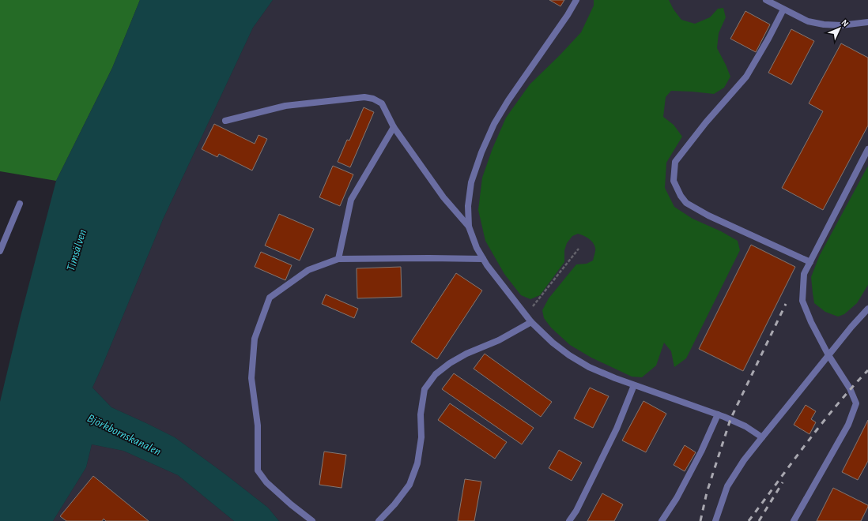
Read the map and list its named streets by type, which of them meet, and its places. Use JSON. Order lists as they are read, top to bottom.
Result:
{
  "water": ["Timsälven", "Björkbornskanalen"],
  "north": "top right"
}
